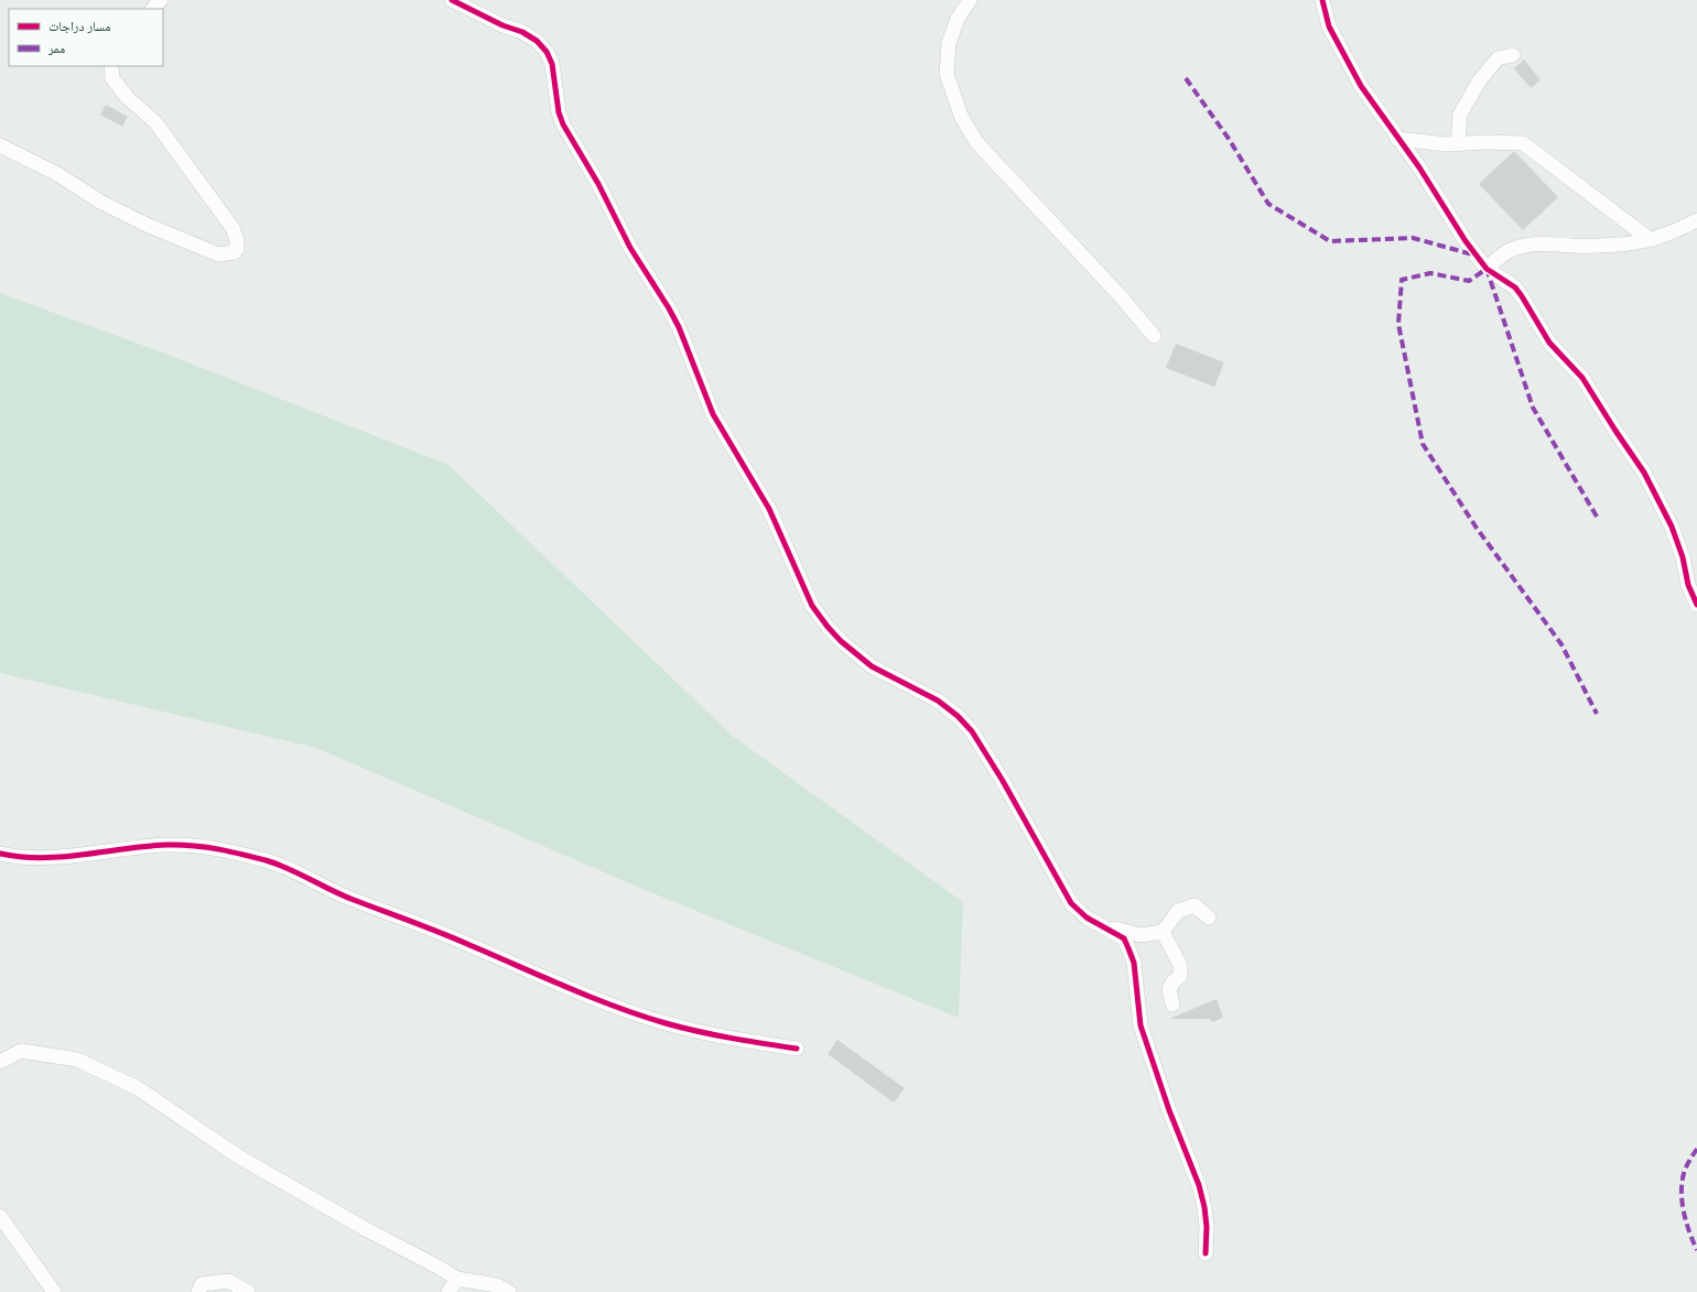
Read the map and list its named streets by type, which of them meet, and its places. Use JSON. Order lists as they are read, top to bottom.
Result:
{
  "legend": ["مسار دراجات", "ممر"]
}
